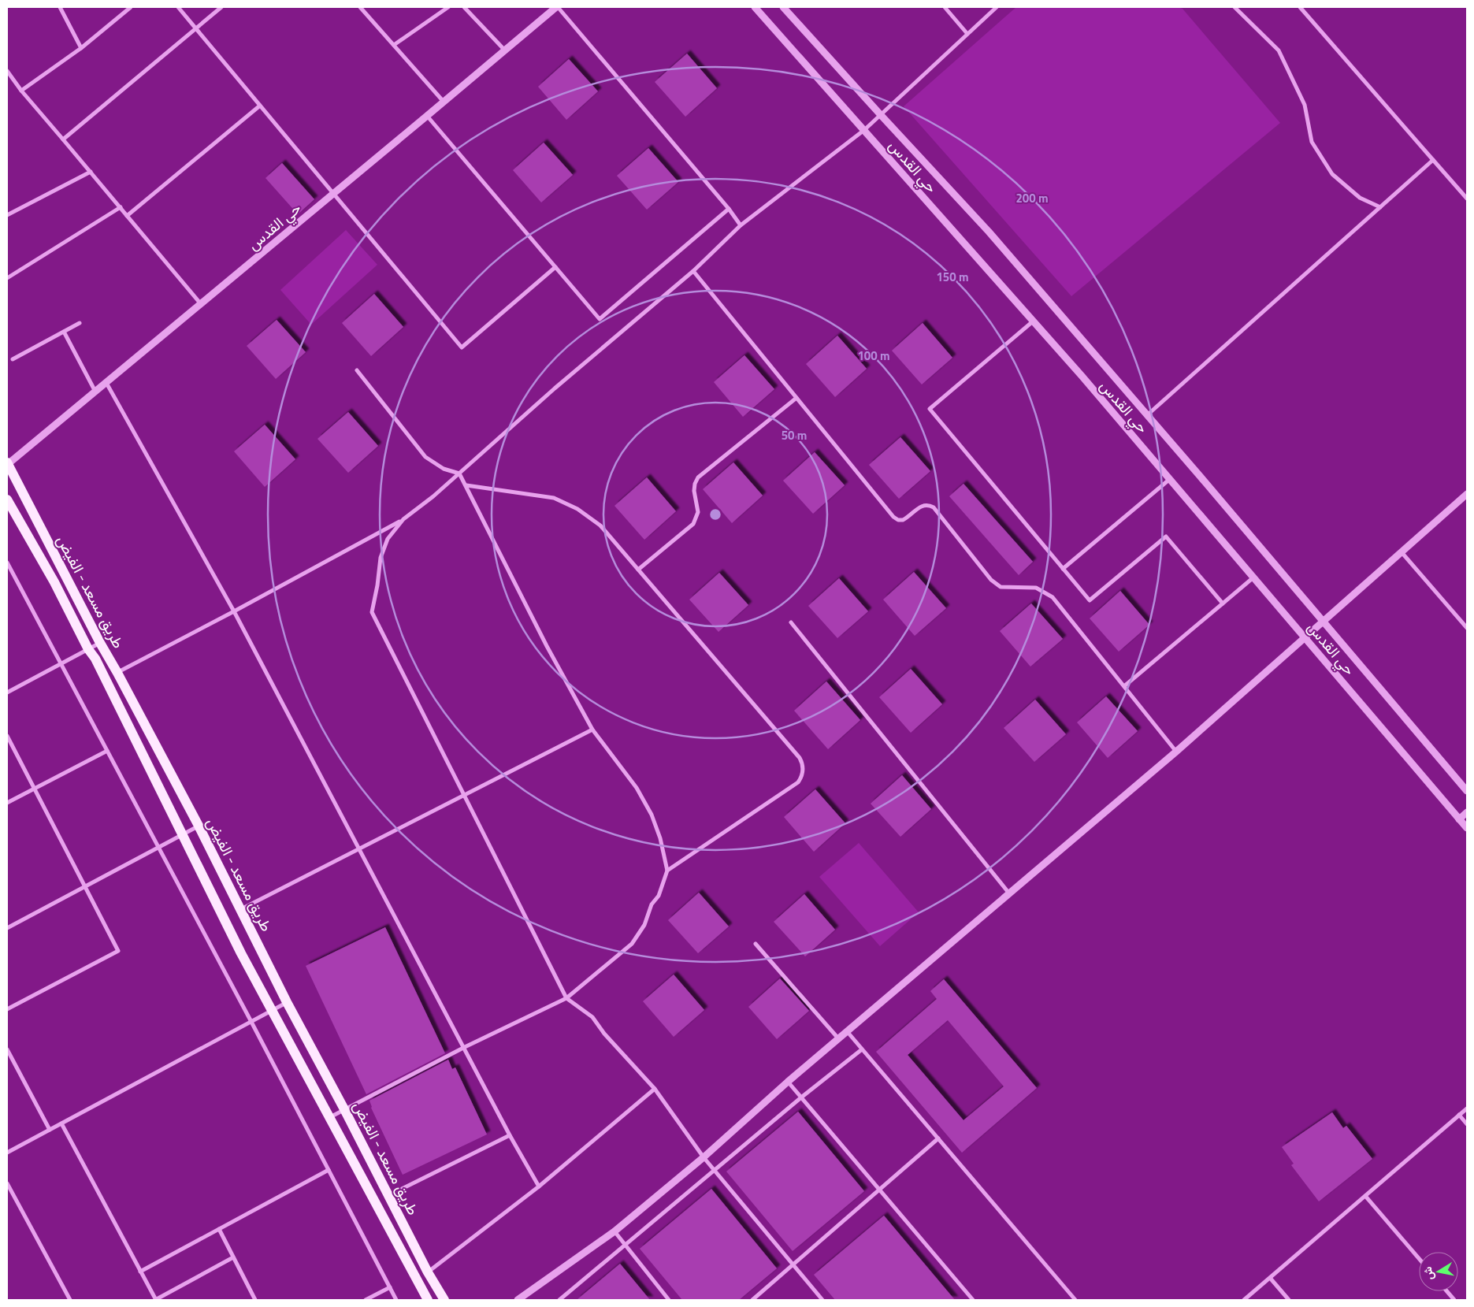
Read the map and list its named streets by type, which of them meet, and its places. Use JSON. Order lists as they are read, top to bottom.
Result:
{
  "streets": {
    "main road": ["طريق مسعد - الفيض"],
    "street": ["حي القدس"]
  },
  "crossings": [
    ["حي القدس", "طريق مسعد - الفيض"]
  ],
  "north": "left",
  "rings": [
    "200 m",
    "150 m",
    "100 m",
    "50 m"
  ]
}
